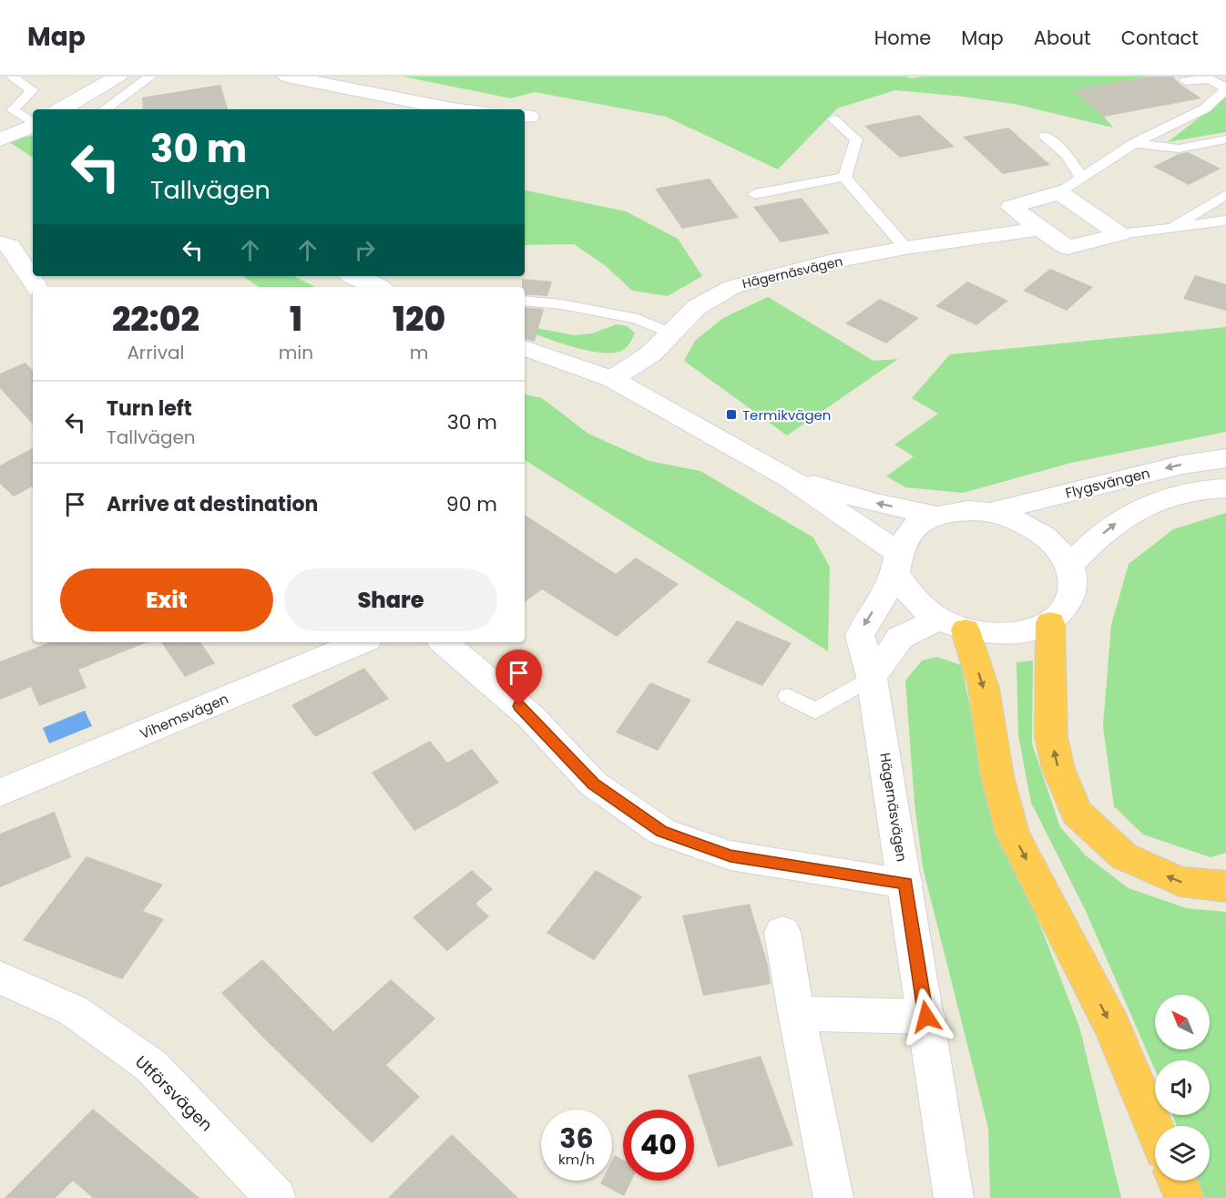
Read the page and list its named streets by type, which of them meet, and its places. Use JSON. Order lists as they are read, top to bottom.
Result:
{
  "streets": {
    "street": [
      "Hägernäsvägen",
      "Flygsvängen",
      "Vihemsvägen",
      "Utförsvägen"
    ]
  },
  "crossings": [
    ["Hägernäsvägen", "Flygsvängen"]
  ],
  "places": {
    "transit": ["Termikvägen"]
  },
  "north": "top left",
  "page": {
    "header": "Map",
    "nav": [
      "Home",
      "Map",
      "About",
      "Contact"
    ],
    "turn": ["30 m", "Tallvägen"],
    "eta": [
      "22:02",
      "Arrival",
      "1",
      "min",
      "120",
      "m"
    ],
    "list": [
      {
        "name": "Turn left",
        "note": "Tallvägen",
        "value": "30 m"
      },
      {
        "name": "Arrive at destination",
        "value": "90 m"
      }
    ],
    "buttons": ["Exit", "Share"],
    "speed": "36 km/h",
    "limit": "40"
  }
}
